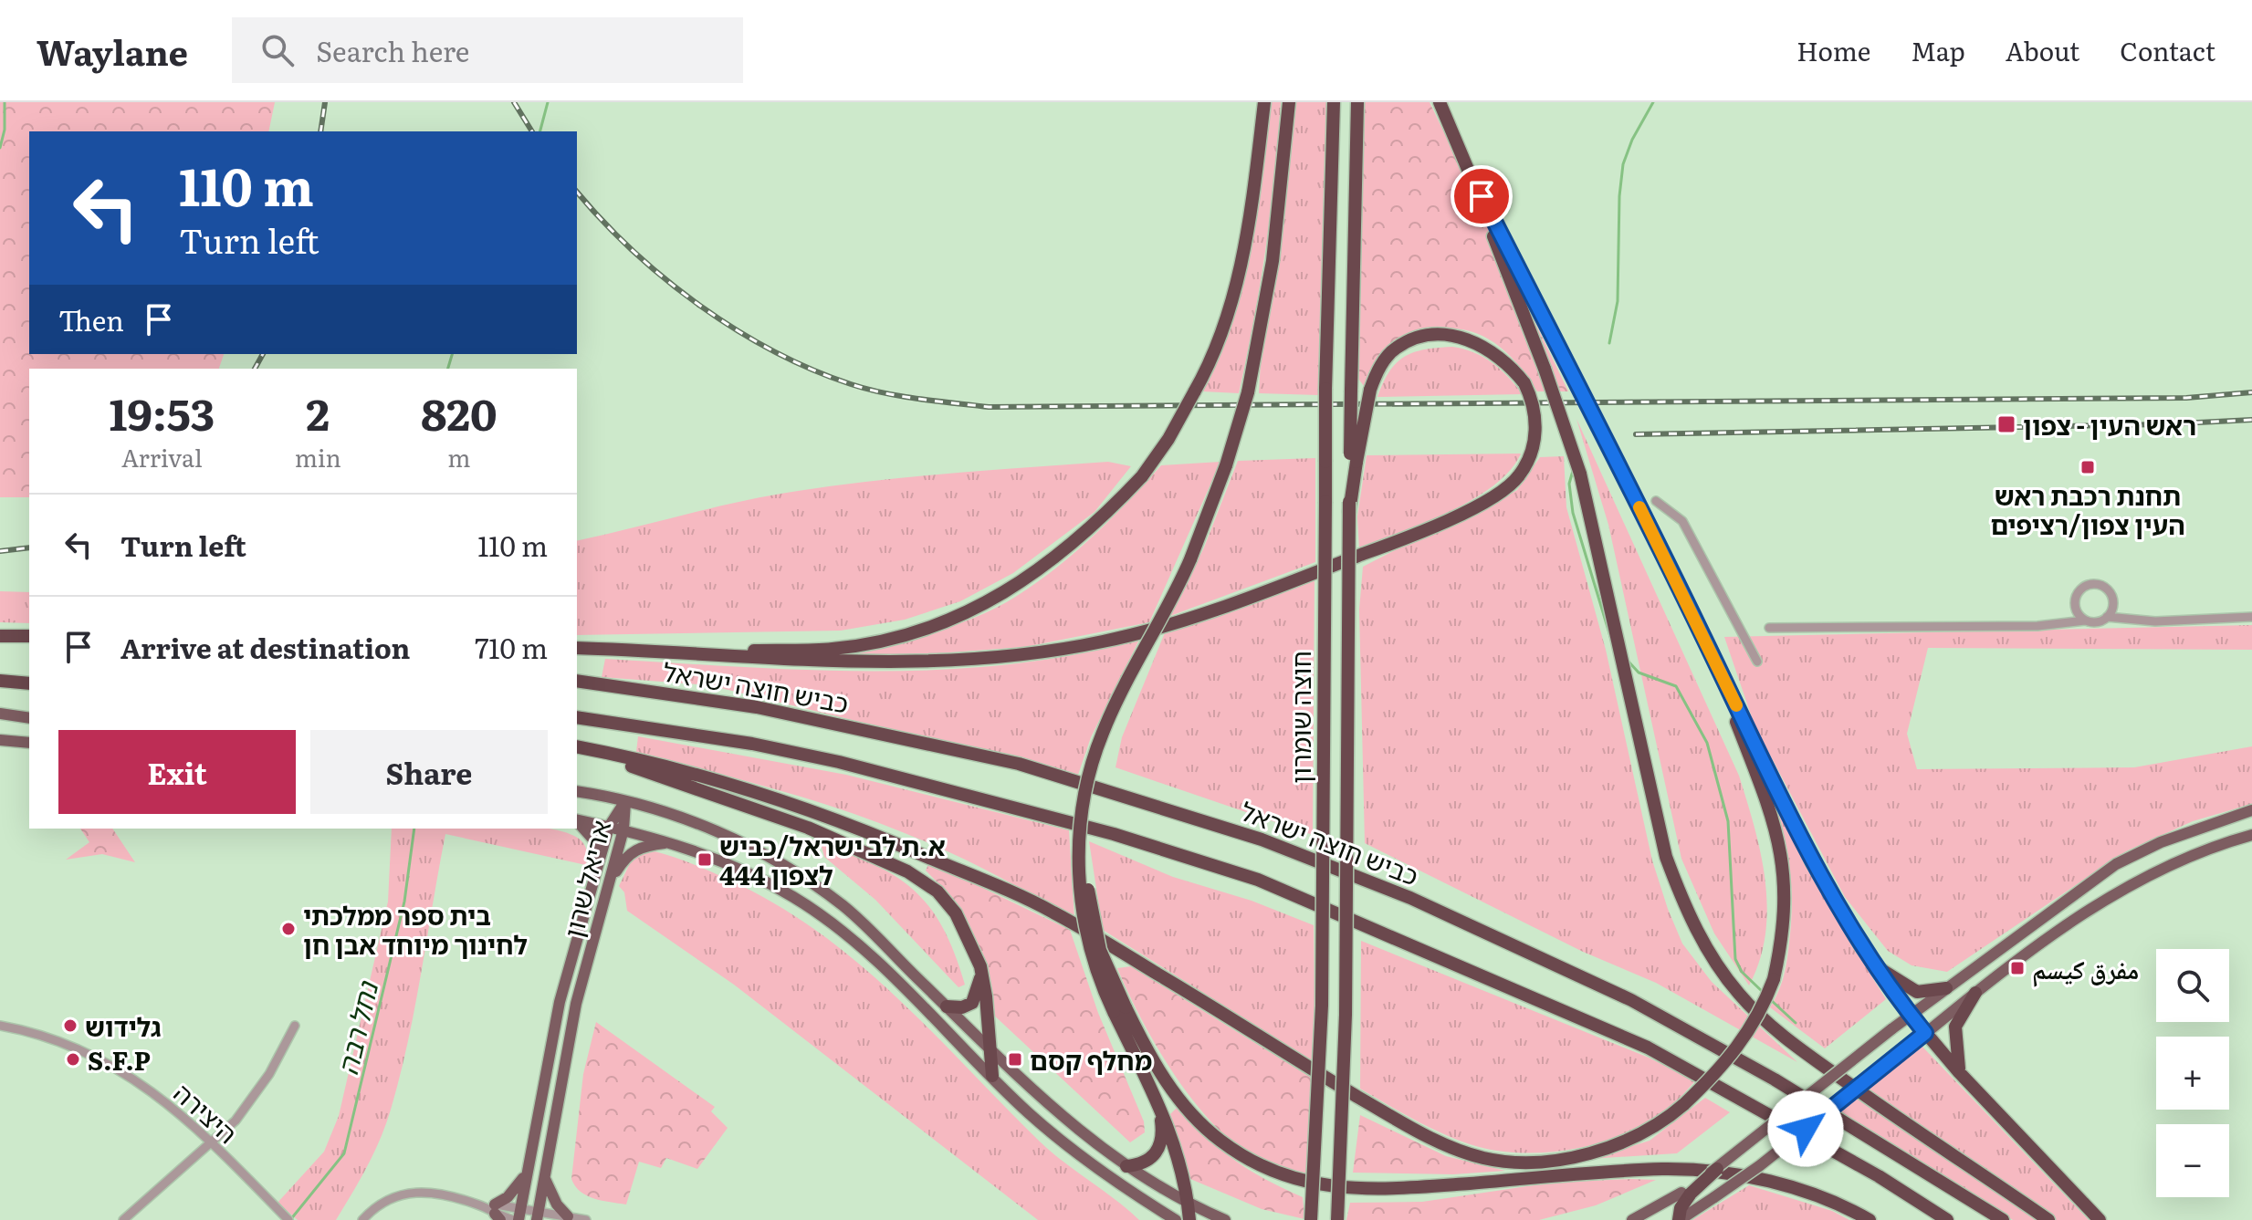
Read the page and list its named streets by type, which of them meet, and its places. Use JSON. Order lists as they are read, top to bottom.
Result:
{
  "streets": {
    "highway": ["כביש חוצה ישראל", "חוצה שומרון"],
    "main road": ["אריאל שרון"],
    "street": ["היצירה"]
  },
  "water": ["נחל רבה"],
  "places": {
    "transit": [
      "ראש העין - צפון",
      "תחנת רכבת ראש העין צפון/רציפים",
      "א.ת לב ישראל/כביש 444 לצפון",
      "مفرق كيسم",
      "מחלף קסם"
    ],
    "other": ["בית ספר ממלכתי לחינוך מיוחד אבן חן", "גלידוש", "S.F.P"]
  },
  "page": {
    "header": "Waylane",
    "search": "Search here",
    "nav": [
      "Home",
      "Map",
      "About",
      "Contact"
    ],
    "turn": ["110 m", "Turn left"],
    "then": "Then",
    "eta": [
      "19:53",
      "Arrival",
      "2",
      "min",
      "820",
      "m"
    ],
    "list": [
      {
        "name": "Turn left",
        "value": "110 m"
      },
      {
        "name": "Arrive at destination",
        "value": "710 m"
      }
    ],
    "buttons": ["Exit", "Share"],
    "map_buttons": ["+", "−"]
  }
}
